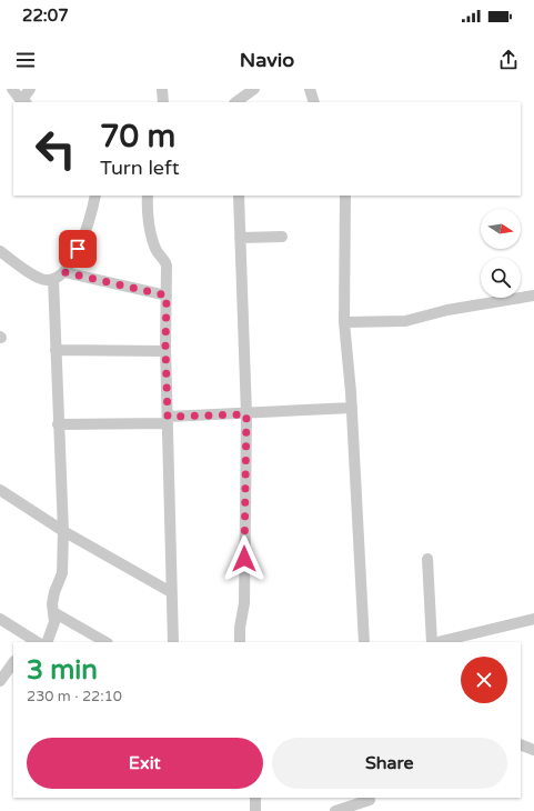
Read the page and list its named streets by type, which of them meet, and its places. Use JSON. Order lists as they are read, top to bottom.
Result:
{
  "north": "right",
  "page": {
    "status": "22:07",
    "header": "Navio",
    "turn": ["70 m", "Turn left"],
    "heading": ["3 min", "230 m · 22:10"],
    "buttons": ["Exit", "Share"]
  }
}
